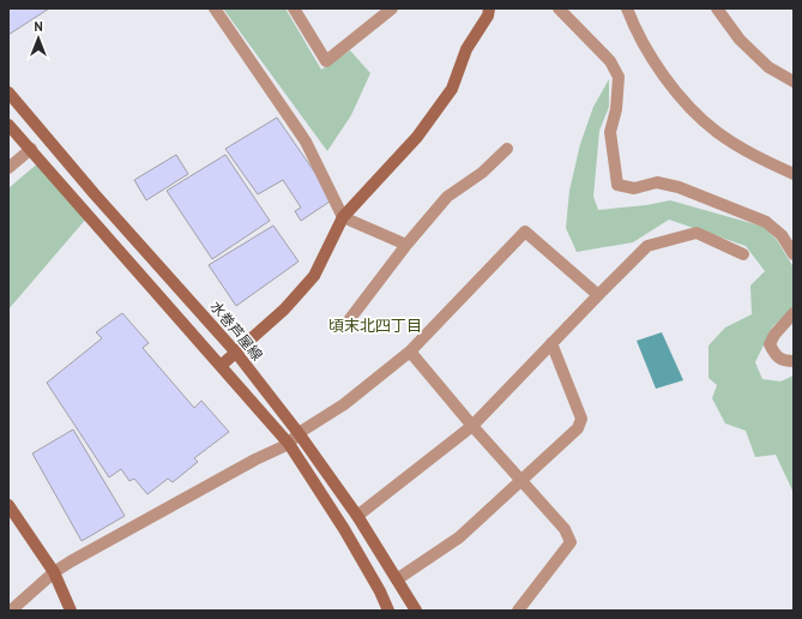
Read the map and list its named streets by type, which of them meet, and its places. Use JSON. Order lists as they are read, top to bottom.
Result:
{
  "streets": {
    "main road": ["水巻芦屋線"]
  },
  "districts": ["頃末北四丁目"],
  "north": "top"
}
